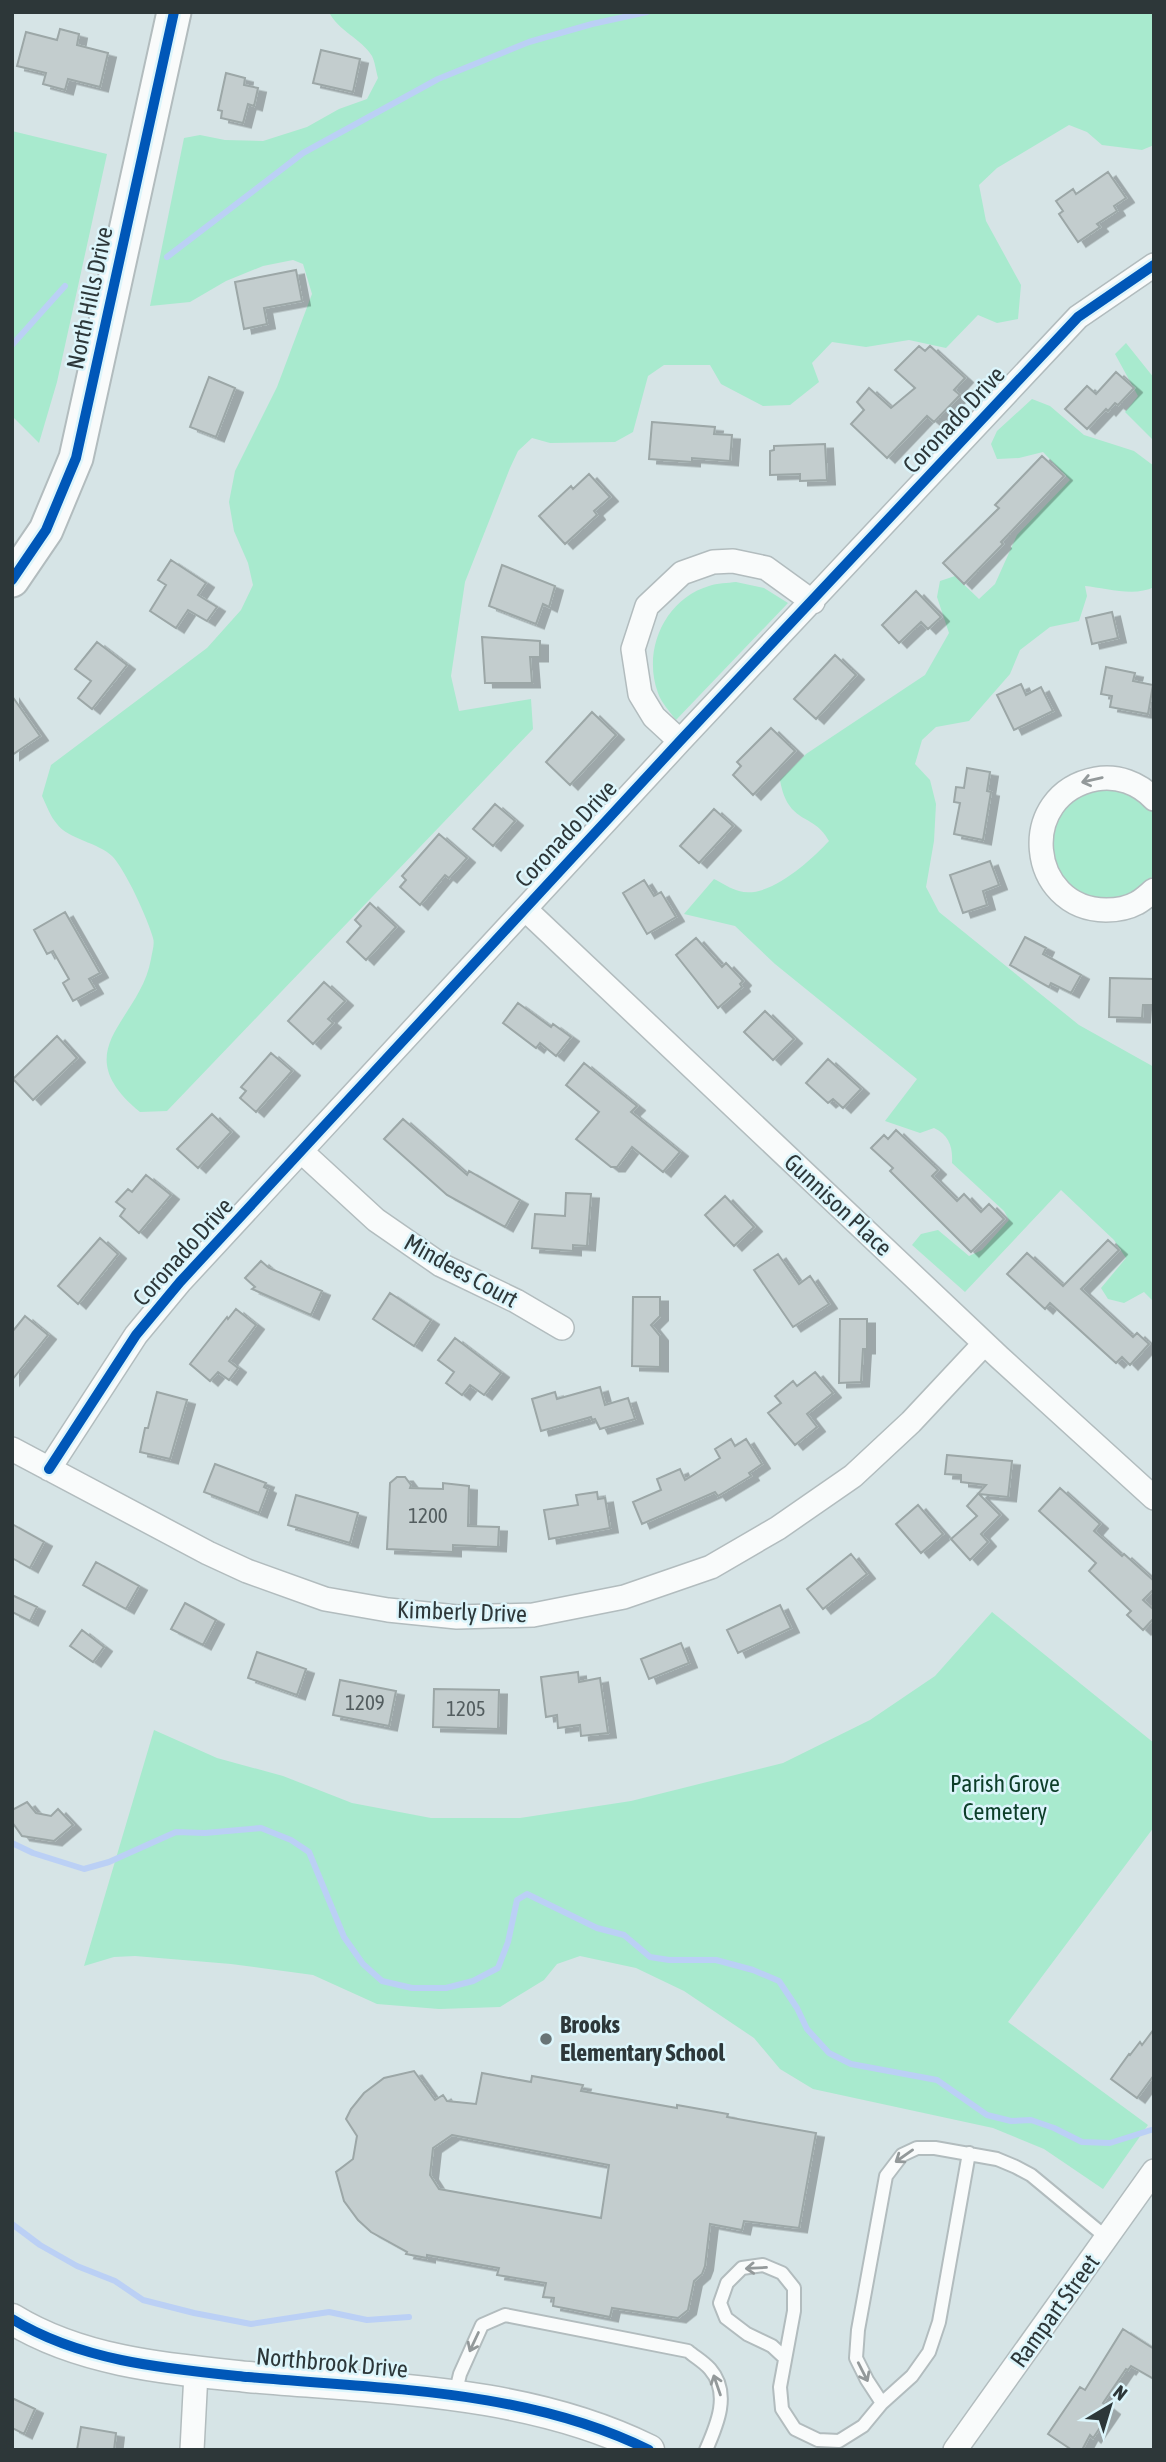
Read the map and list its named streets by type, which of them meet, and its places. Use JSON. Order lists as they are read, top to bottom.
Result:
{
  "streets": {
    "main road": ["North Hills Drive"],
    "street": [
      "Coronado Drive",
      "Gunnison Place",
      "Mindees Court",
      "Kimberly Drive",
      "Rampart Street",
      "Northbrook Drive"
    ]
  },
  "crossings": [
    ["Coronado Drive", "Gunnison Place"],
    ["Coronado Drive", "Mindees Court"],
    ["Coronado Drive", "Kimberly Drive"],
    ["Gunnison Place", "Kimberly Drive"]
  ],
  "parks": ["Parish Grove Cemetery"],
  "places": ["Brooks Elementary School"],
  "house_numbers": ["1200", "1209", "1205"],
  "north": "top right"
}
